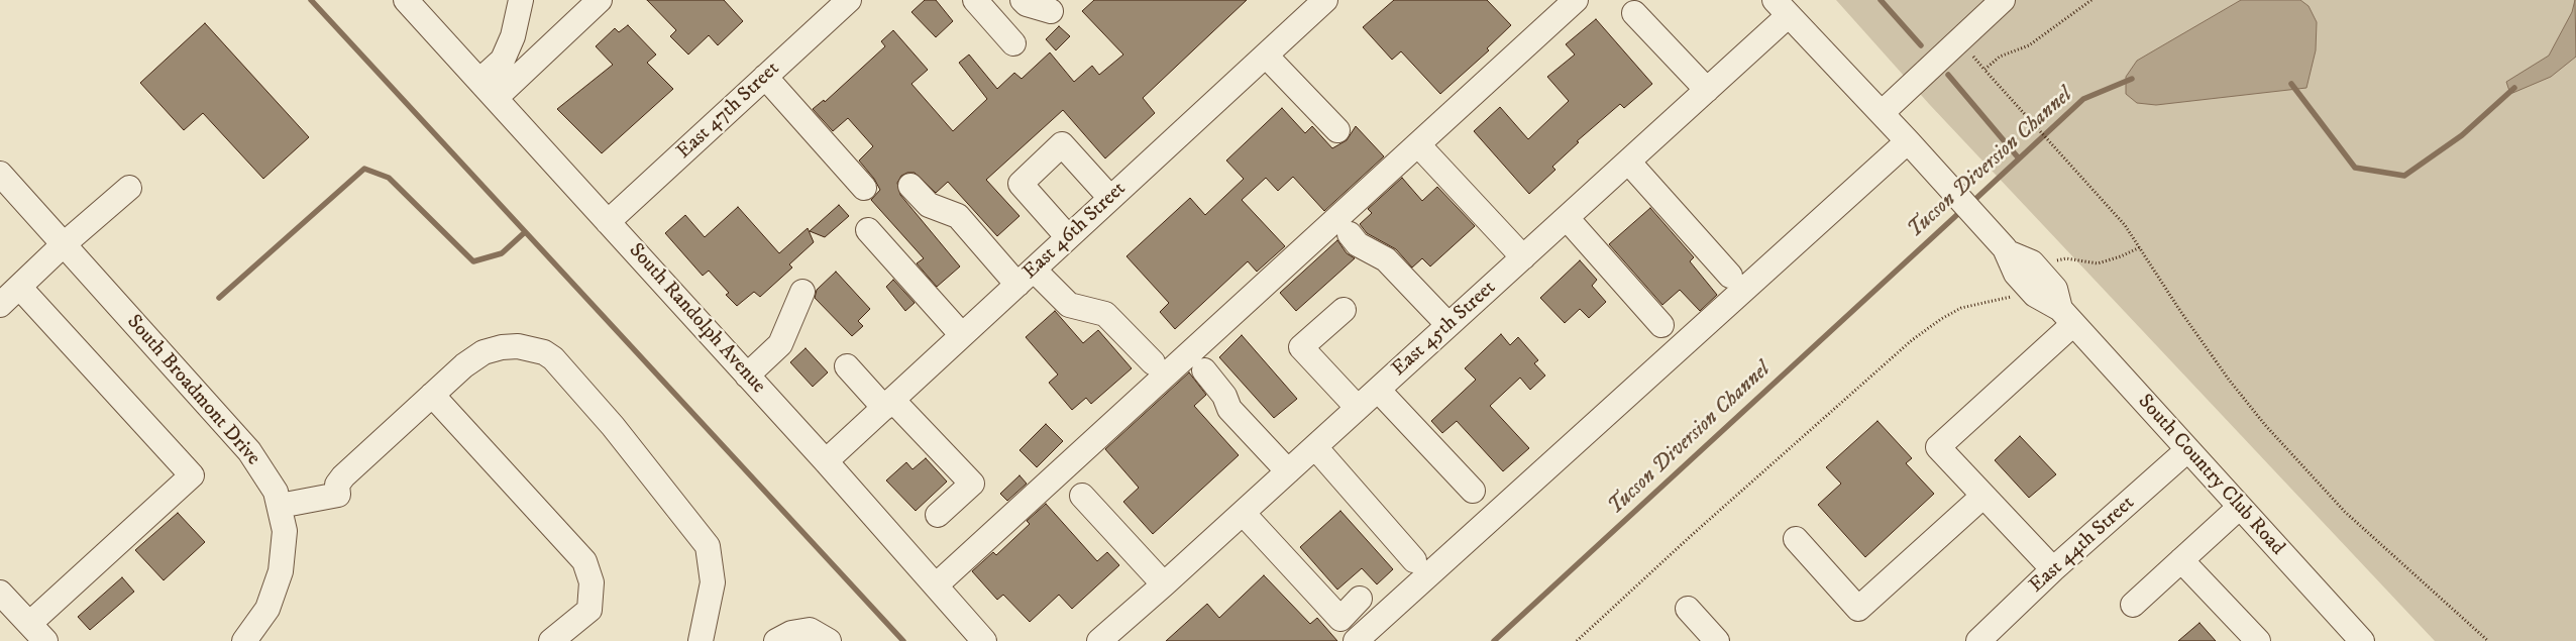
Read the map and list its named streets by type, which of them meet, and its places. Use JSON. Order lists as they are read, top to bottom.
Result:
{
  "streets": {
    "street": [
      "East 47th Street",
      "East 46th Street",
      "South Randolph Avenue",
      "East 45th Street",
      "South Broadmont Drive",
      "South Country Club Road",
      "East 44th Street"
    ]
  },
  "crossings": [
    ["East 47th Street", "South Randolph Avenue"],
    ["East 46th Street", "South Randolph Avenue"],
    ["East 45th Street", "South Country Club Road"],
    ["South Country Club Road", "East 44th Street"]
  ],
  "water": ["Tucson Diversion Channel"]
}
